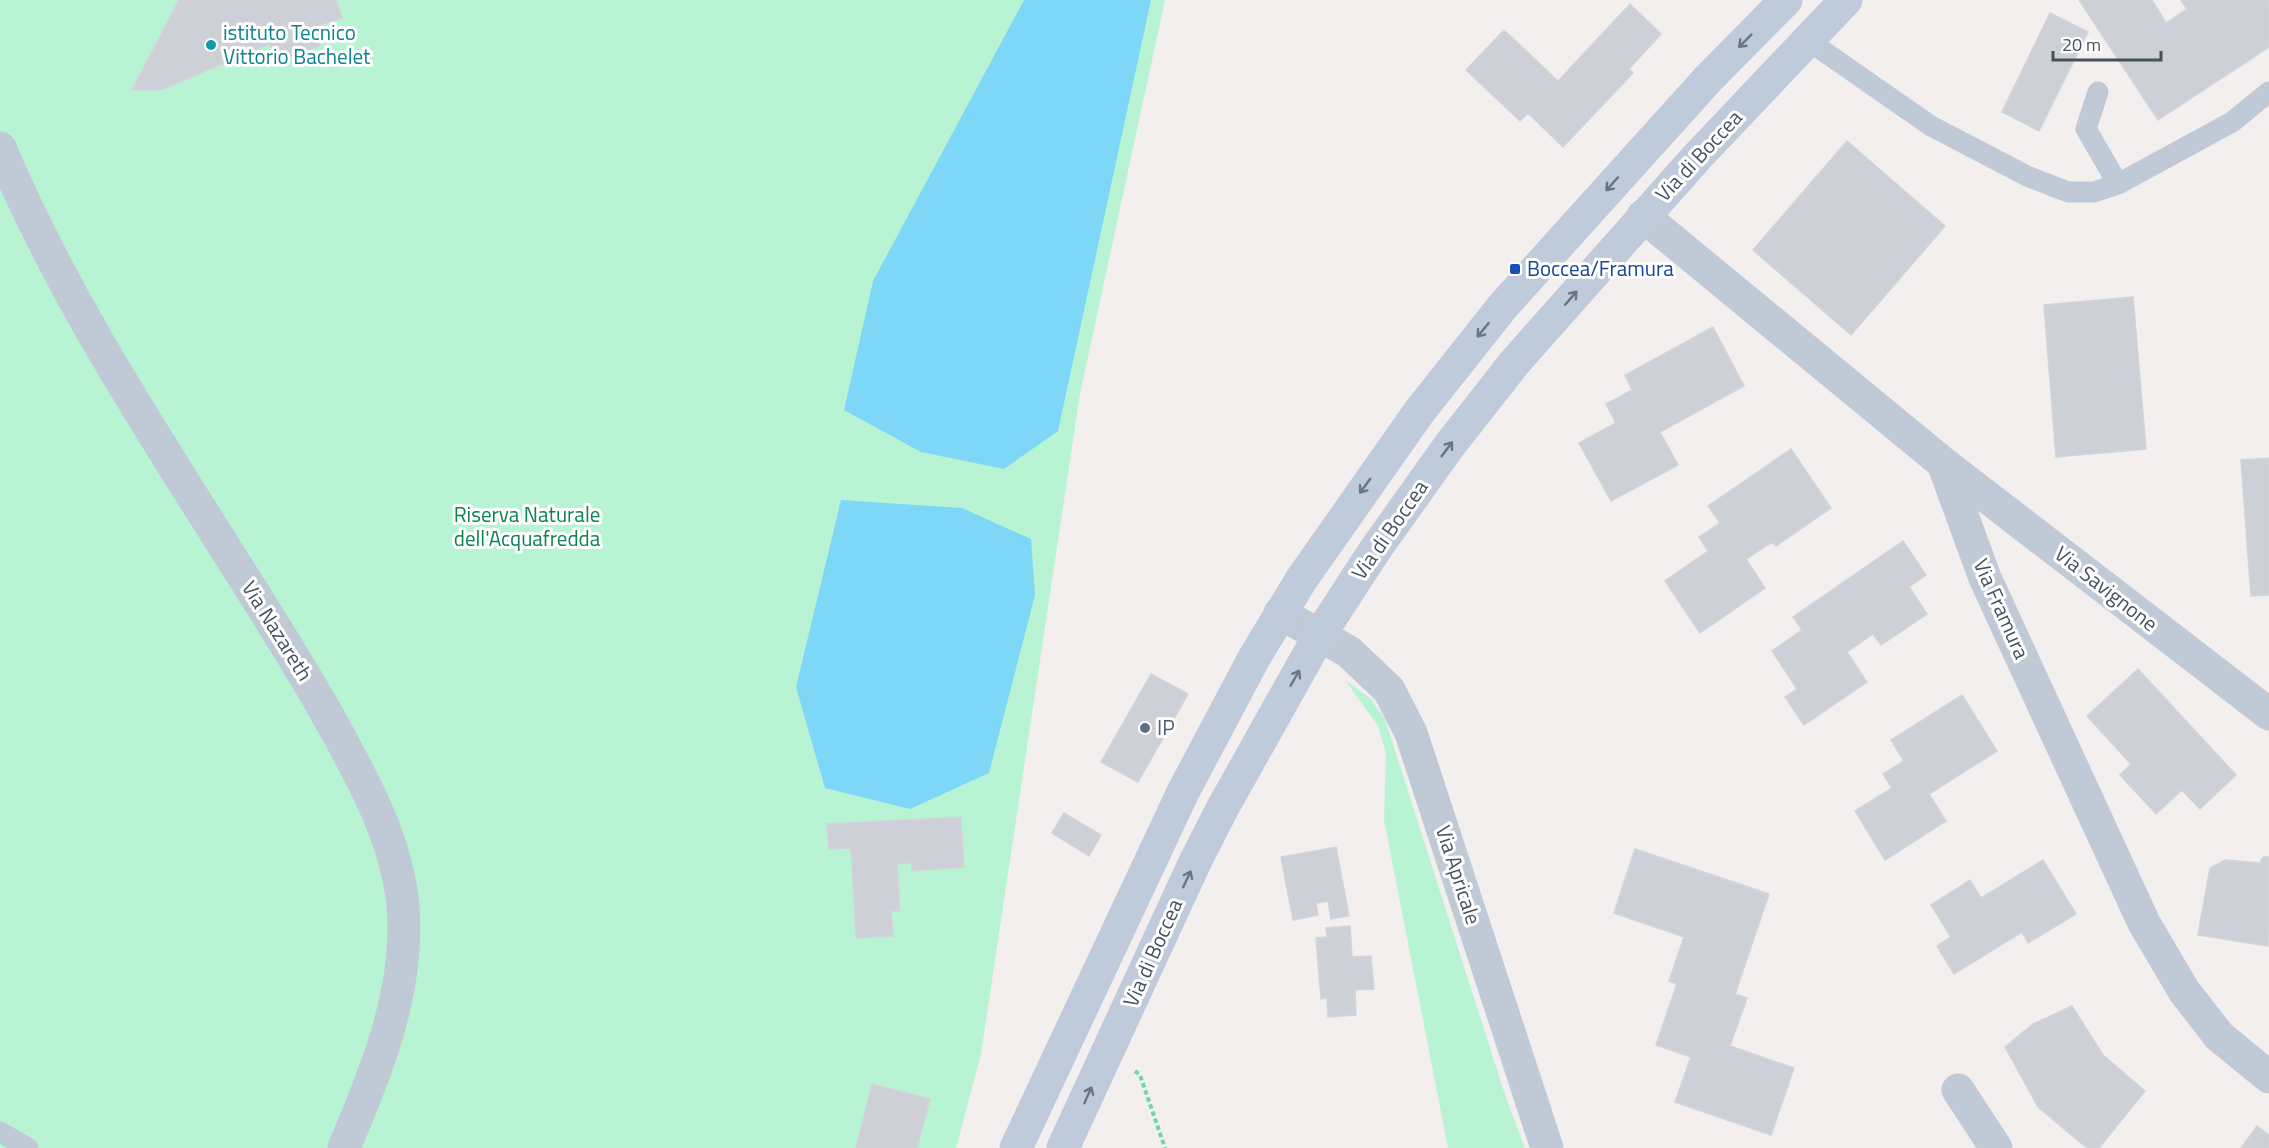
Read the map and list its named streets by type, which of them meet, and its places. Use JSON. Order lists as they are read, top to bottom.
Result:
{
  "streets": {
    "main road": ["Via di Boccea"],
    "street": [
      "Via Savignone",
      "Via Framura",
      "Via Nazareth",
      "Via Apricale"
    ]
  },
  "crossings": [
    ["Via di Boccea", "Via Apricale"],
    ["Via Savignone", "Via Framura"]
  ],
  "parks": ["Riserva Naturale dell'Acquafredda"],
  "places": {
    "other": ["istituto Tecnico Vittorio Bachelet", "IP"],
    "transit": ["Boccea/Framura"]
  },
  "scale_bar": "20 m"
}
